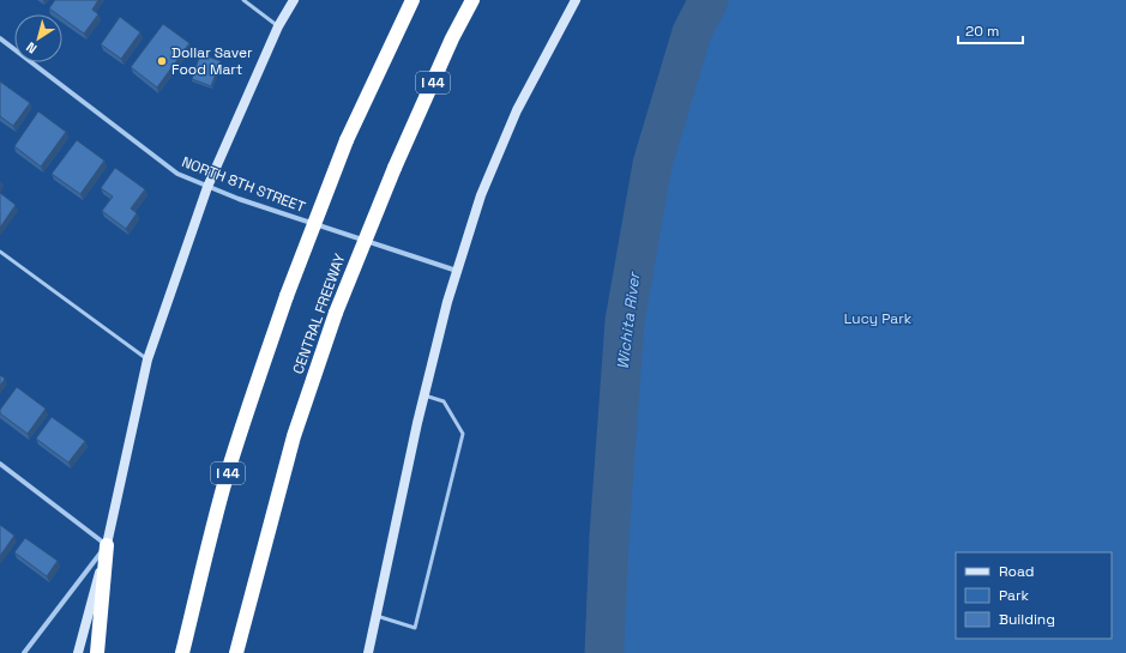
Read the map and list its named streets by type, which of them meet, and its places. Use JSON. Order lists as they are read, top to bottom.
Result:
{
  "streets": {
    "highway": ["I 44", "CENTRAL FREEWAY"],
    "street": ["NORTH 8TH STREET"]
  },
  "water": ["Wichita River"],
  "parks": ["Lucy Park"],
  "places": ["Dollar Saver Food Mart"],
  "legend": ["Road", "Park", "Building"],
  "scale_bar": "20 m",
  "north": "bottom left"
}
